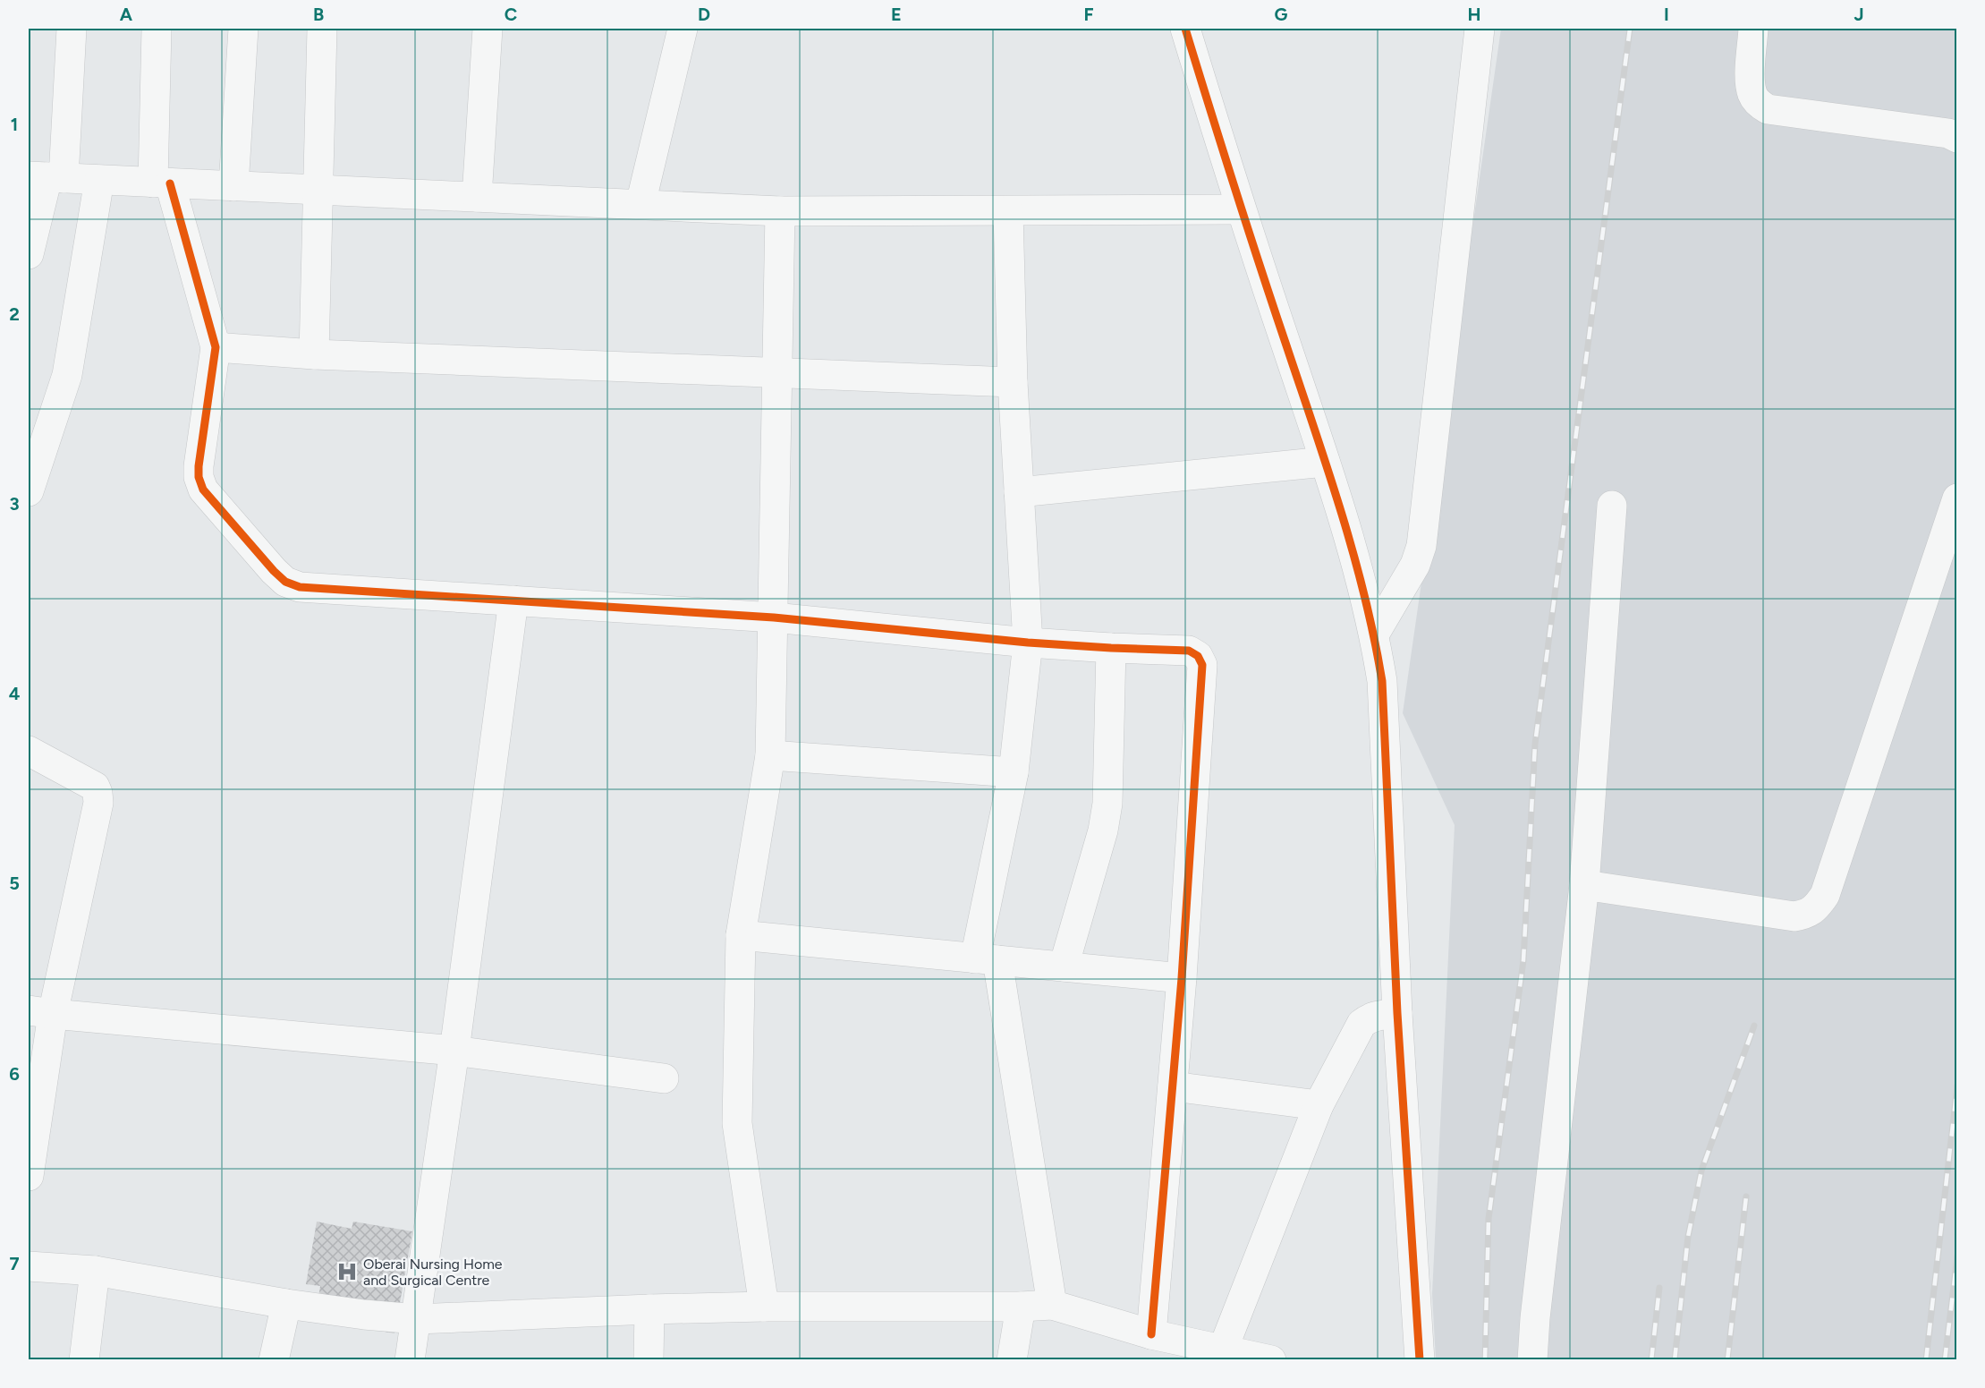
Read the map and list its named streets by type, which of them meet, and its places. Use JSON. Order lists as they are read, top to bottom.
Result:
{
  "places": {
    "hospital": ["Oberai Nursing Home and Surgical Centre"]
  },
  "grid": {
    "columns": [
      "A",
      "B",
      "C",
      "D",
      "E",
      "F",
      "G",
      "H",
      "I",
      "J"
    ],
    "rows": [
      "1",
      "2",
      "3",
      "4",
      "5",
      "6",
      "7"
    ]
  }
}
